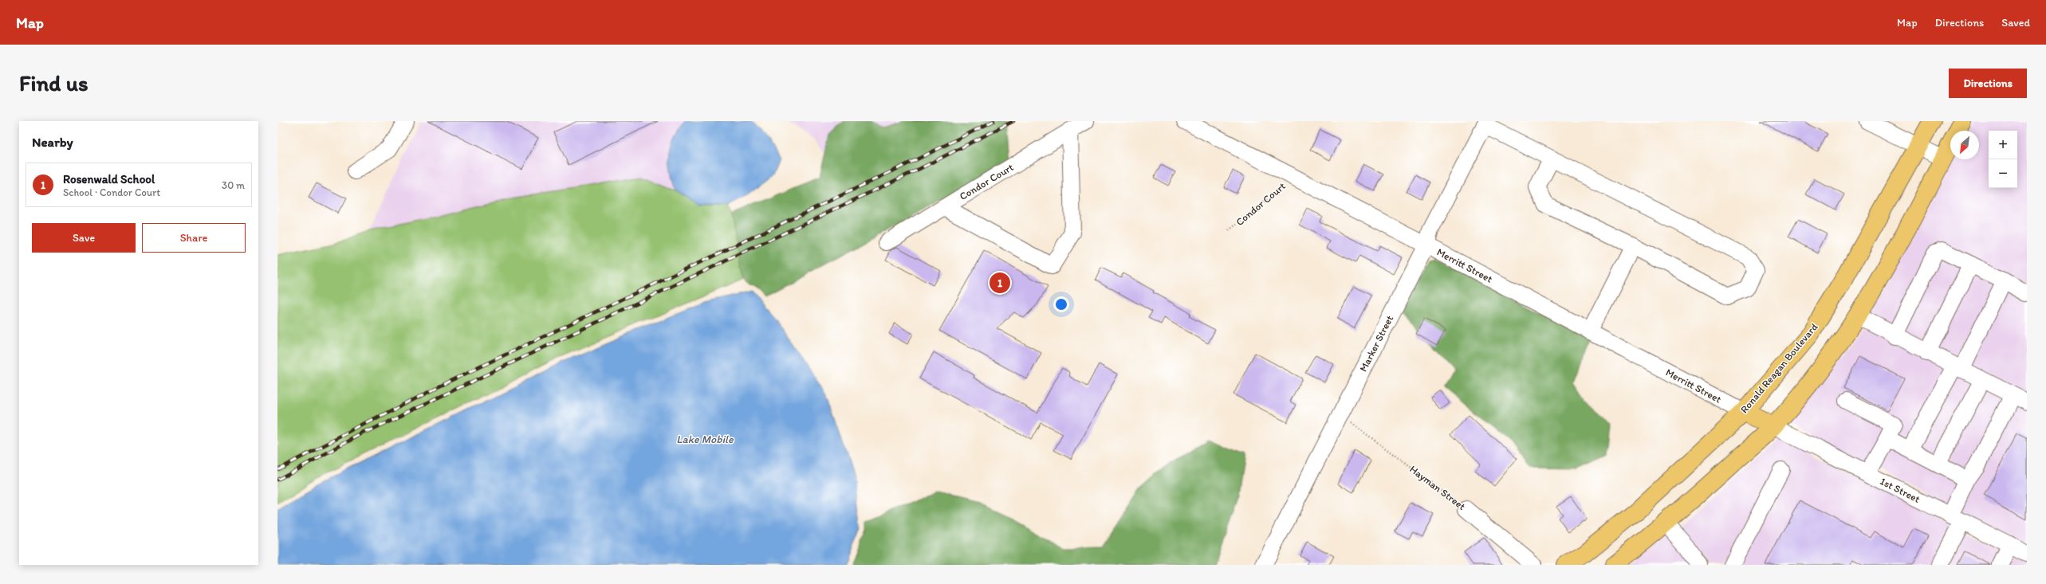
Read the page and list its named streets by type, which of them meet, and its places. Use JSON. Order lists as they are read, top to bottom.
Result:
{
  "streets": {
    "main road": ["Ronald Reagan Boulevard"],
    "street": [
      "Condor Court",
      "Merritt Street",
      "Marker Street",
      "Hayman Street",
      "1st Street"
    ]
  },
  "crossings": [
    ["Condor Court", "Merritt Street"],
    ["Merritt Street", "Marker Street"],
    ["Merritt Street", "Ronald Reagan Boulevard"],
    ["Marker Street", "Hayman Street"]
  ],
  "water": ["Lake Mobile"],
  "north": "bottom left",
  "page": {
    "header": "Map",
    "nav": ["Map", "Directions", "Saved"],
    "buttons": [
      "Directions",
      ["Save", "Share"]
    ],
    "title": "Find us",
    "heading": "Nearby",
    "map_buttons": ["+", "−"],
    "list": [
      {
        "mark": "1",
        "name": "Rosenwald School",
        "note": "School · Condor Court",
        "value": "30 m"
      }
    ],
    "pins": "1"
  }
}
